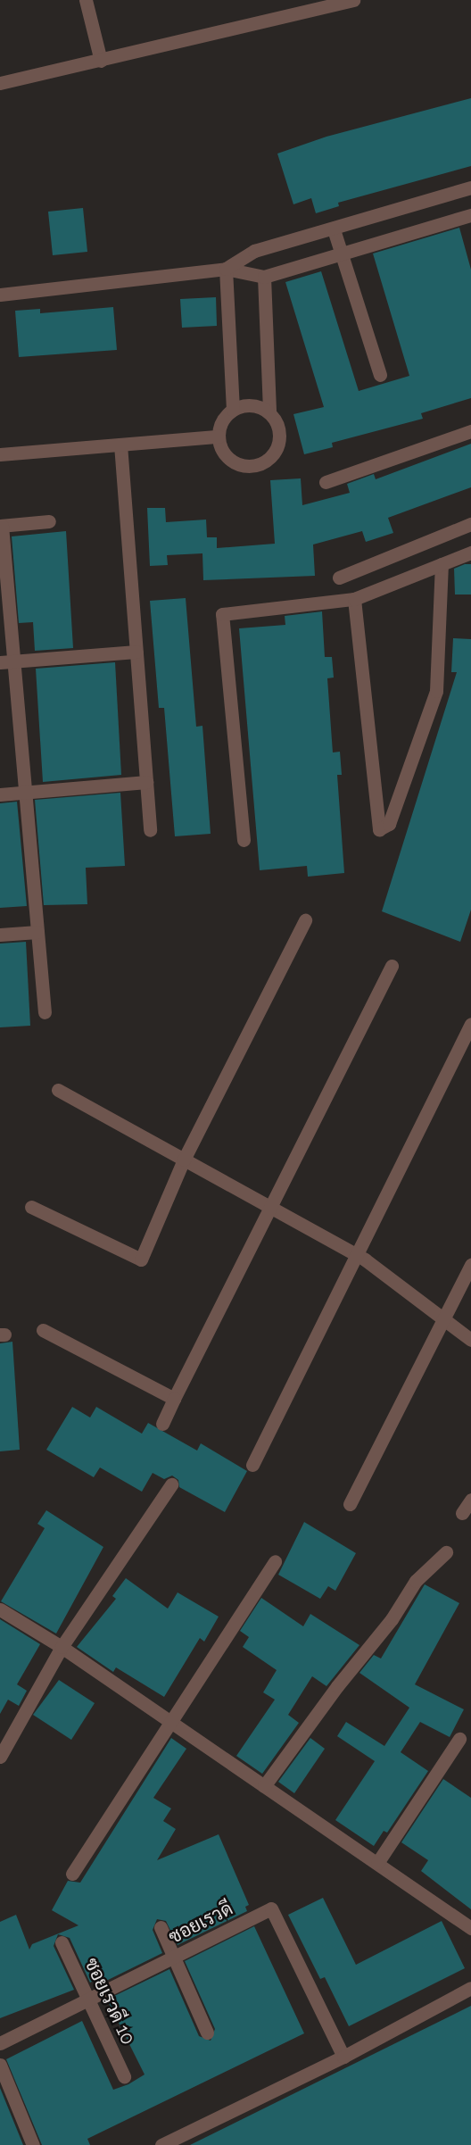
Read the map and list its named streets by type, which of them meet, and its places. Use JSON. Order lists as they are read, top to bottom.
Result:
{
  "streets": {
    "street": ["ซอยเรวดี", "ซอยเรวดี 10"]
  },
  "crossings": [
    ["ซอยเรวดี", "ซอยเรวดี 10"]
  ]
}
